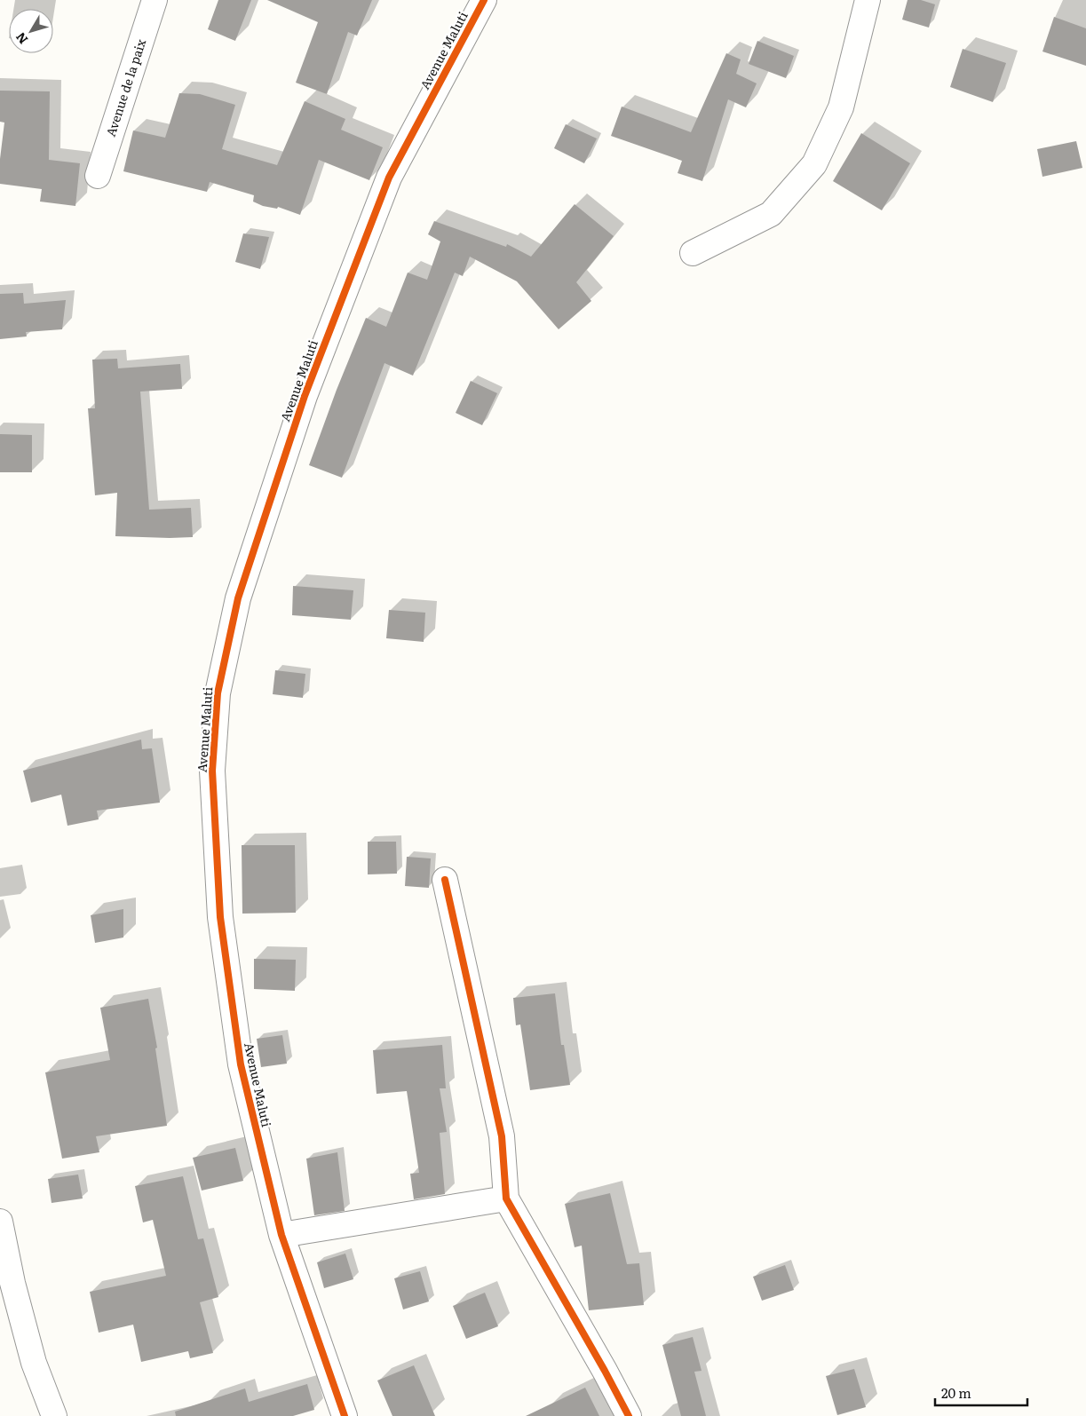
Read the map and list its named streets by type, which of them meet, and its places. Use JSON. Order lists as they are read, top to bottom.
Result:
{
  "streets": {
    "street": ["Avenue Maluti", "Avenue de la paix"]
  },
  "scale_bar": "20 m",
  "north": "bottom left"
}
